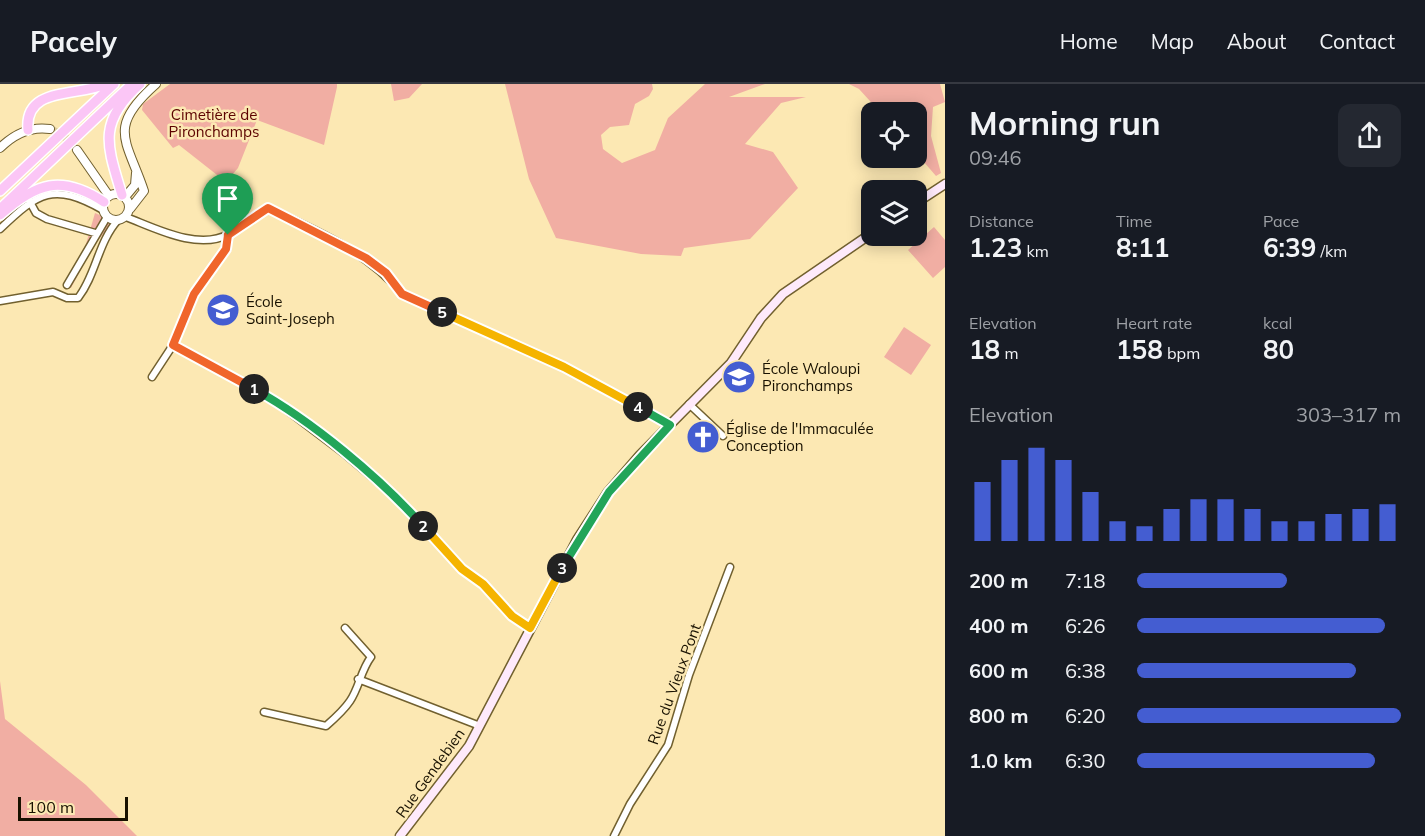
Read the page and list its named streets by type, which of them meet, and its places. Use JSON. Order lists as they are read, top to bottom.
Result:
{
  "streets": {
    "main road": ["Rue Gendebien"],
    "street": ["Rue du Vieux Pont"]
  },
  "parks": ["Cimetière de Pironchamps"],
  "places": {
    "school or university": ["École Saint-Joseph", "École Waloupi Pironchamps"],
    "church": ["Église de l'Immaculée Conception"]
  },
  "scale_bar": "100 m",
  "page": {
    "header": "Pacely",
    "nav": [
      "Home",
      "Map",
      "About",
      "Contact"
    ],
    "heading": ["Morning run", "09:46"],
    "stats": [
      ["Distance", "1.23 km"],
      ["Time", "8:11"],
      ["Pace", "6:39 /km"],
      ["Elevation", "18 m"],
      ["Heart rate", "158 bpm"],
      ["kcal", "80"]
    ],
    "pins": [
      "5",
      "1",
      "4",
      "2",
      "3"
    ],
    "chart": ["Elevation", "303–317 m"],
    "list": [
      {
        "name": "200 m",
        "note": "7:18"
      },
      {
        "name": "400 m",
        "note": "6:26"
      },
      {
        "name": "600 m",
        "note": "6:38"
      },
      {
        "name": "800 m",
        "note": "6:20"
      },
      {
        "name": "1.0 km",
        "note": "6:30"
      }
    ],
    "scale": "100 m"
  }
}
